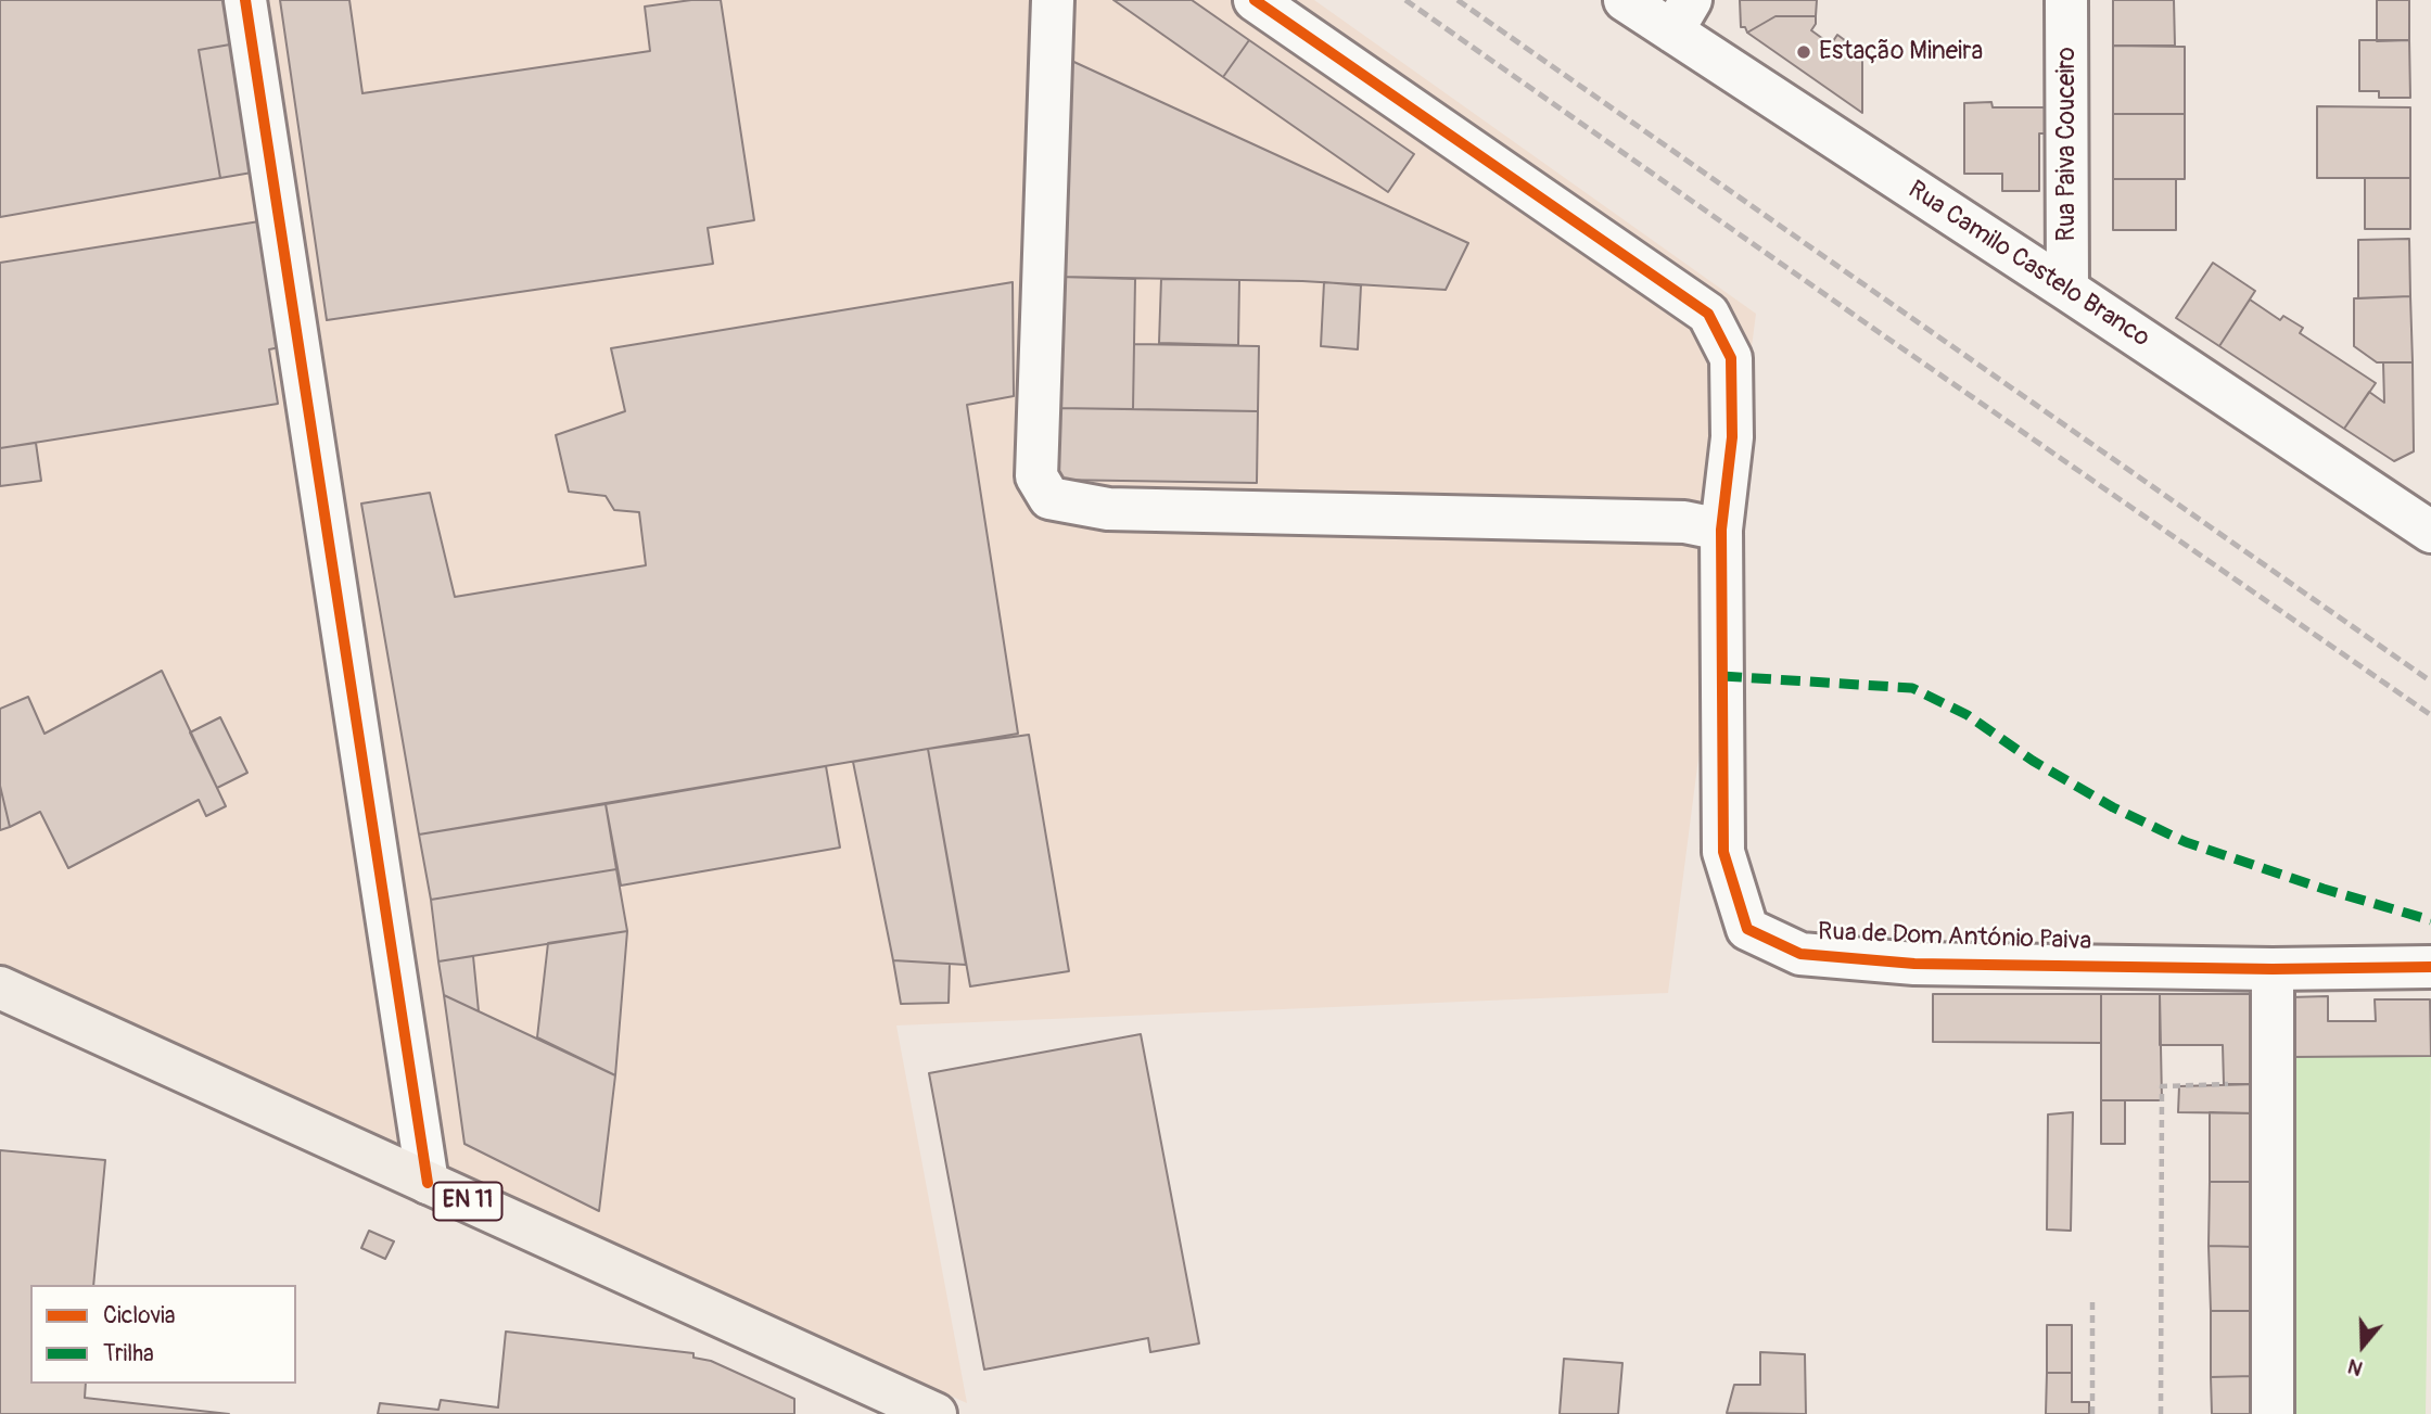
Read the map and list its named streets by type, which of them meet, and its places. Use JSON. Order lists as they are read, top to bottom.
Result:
{
  "streets": {
    "main road": ["EN 11"],
    "street": ["Rua Paiva Couceiro", "Rua Camilo Castelo Branco", "Rua de Dom António Paiva"]
  },
  "crossings": [
    ["Rua Paiva Couceiro", "Rua Camilo Castelo Branco"]
  ],
  "places": ["Estação Mineira"],
  "legend": ["Ciclovia", "Trilha"],
  "north": "bottom"
}
